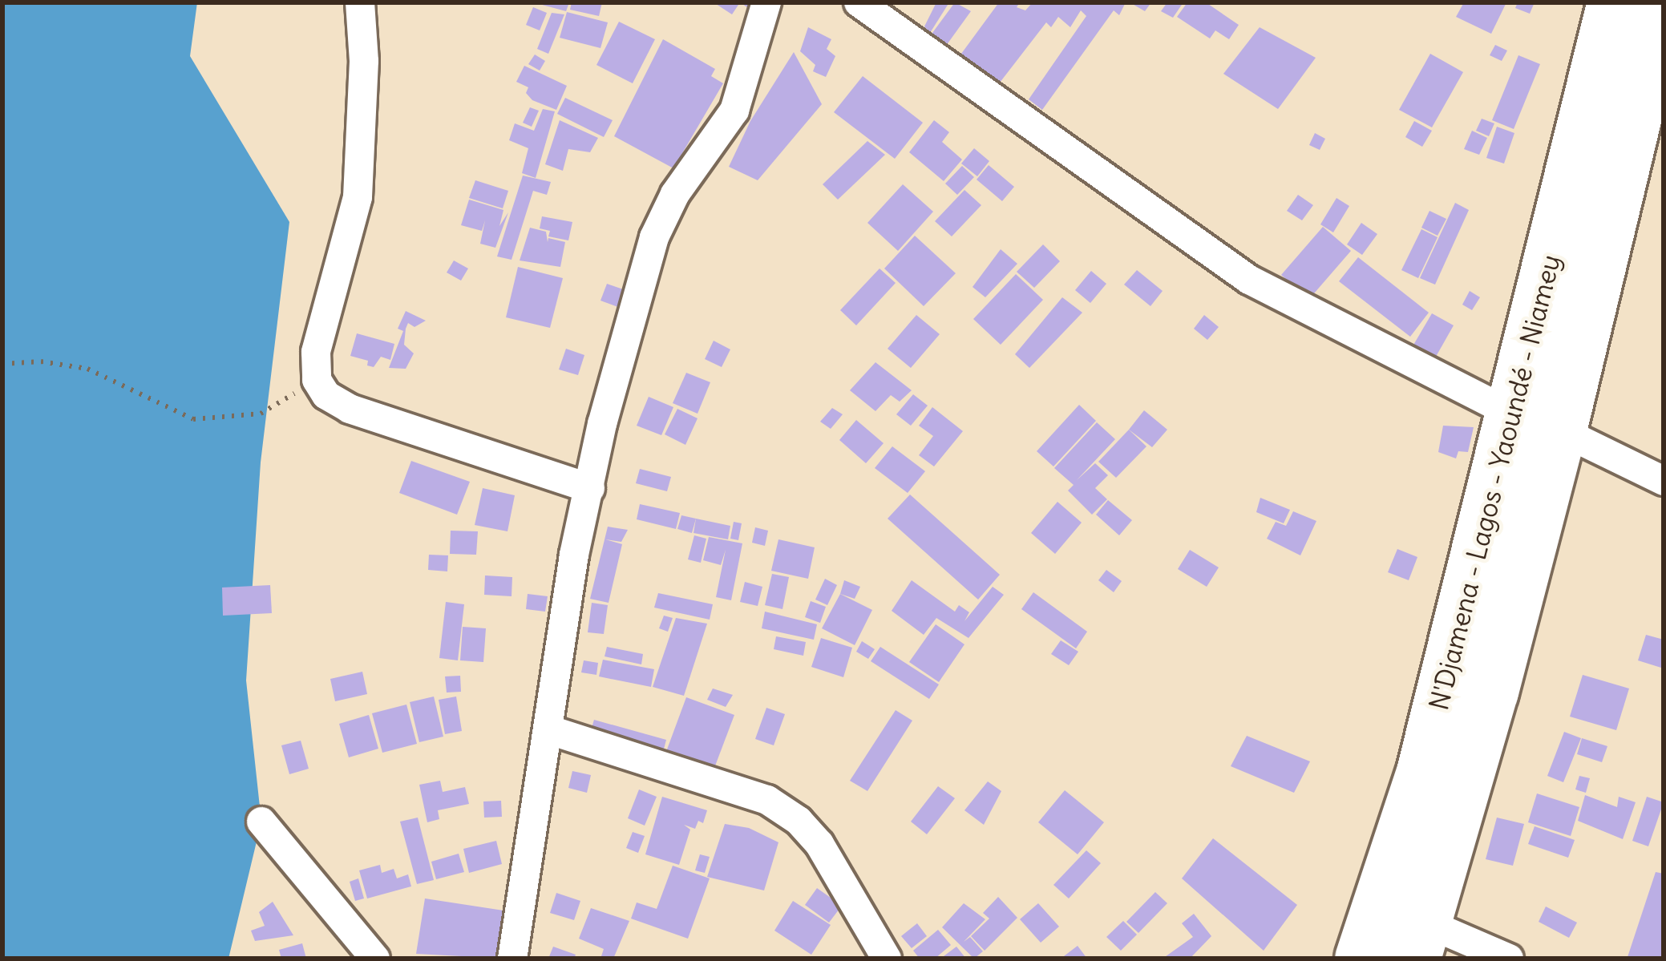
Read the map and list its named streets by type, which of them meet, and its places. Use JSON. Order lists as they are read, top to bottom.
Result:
{
  "streets": {
    "highway": ["N'Djamena - Lagos - Yaoundé - Niamey"]
  }
}
